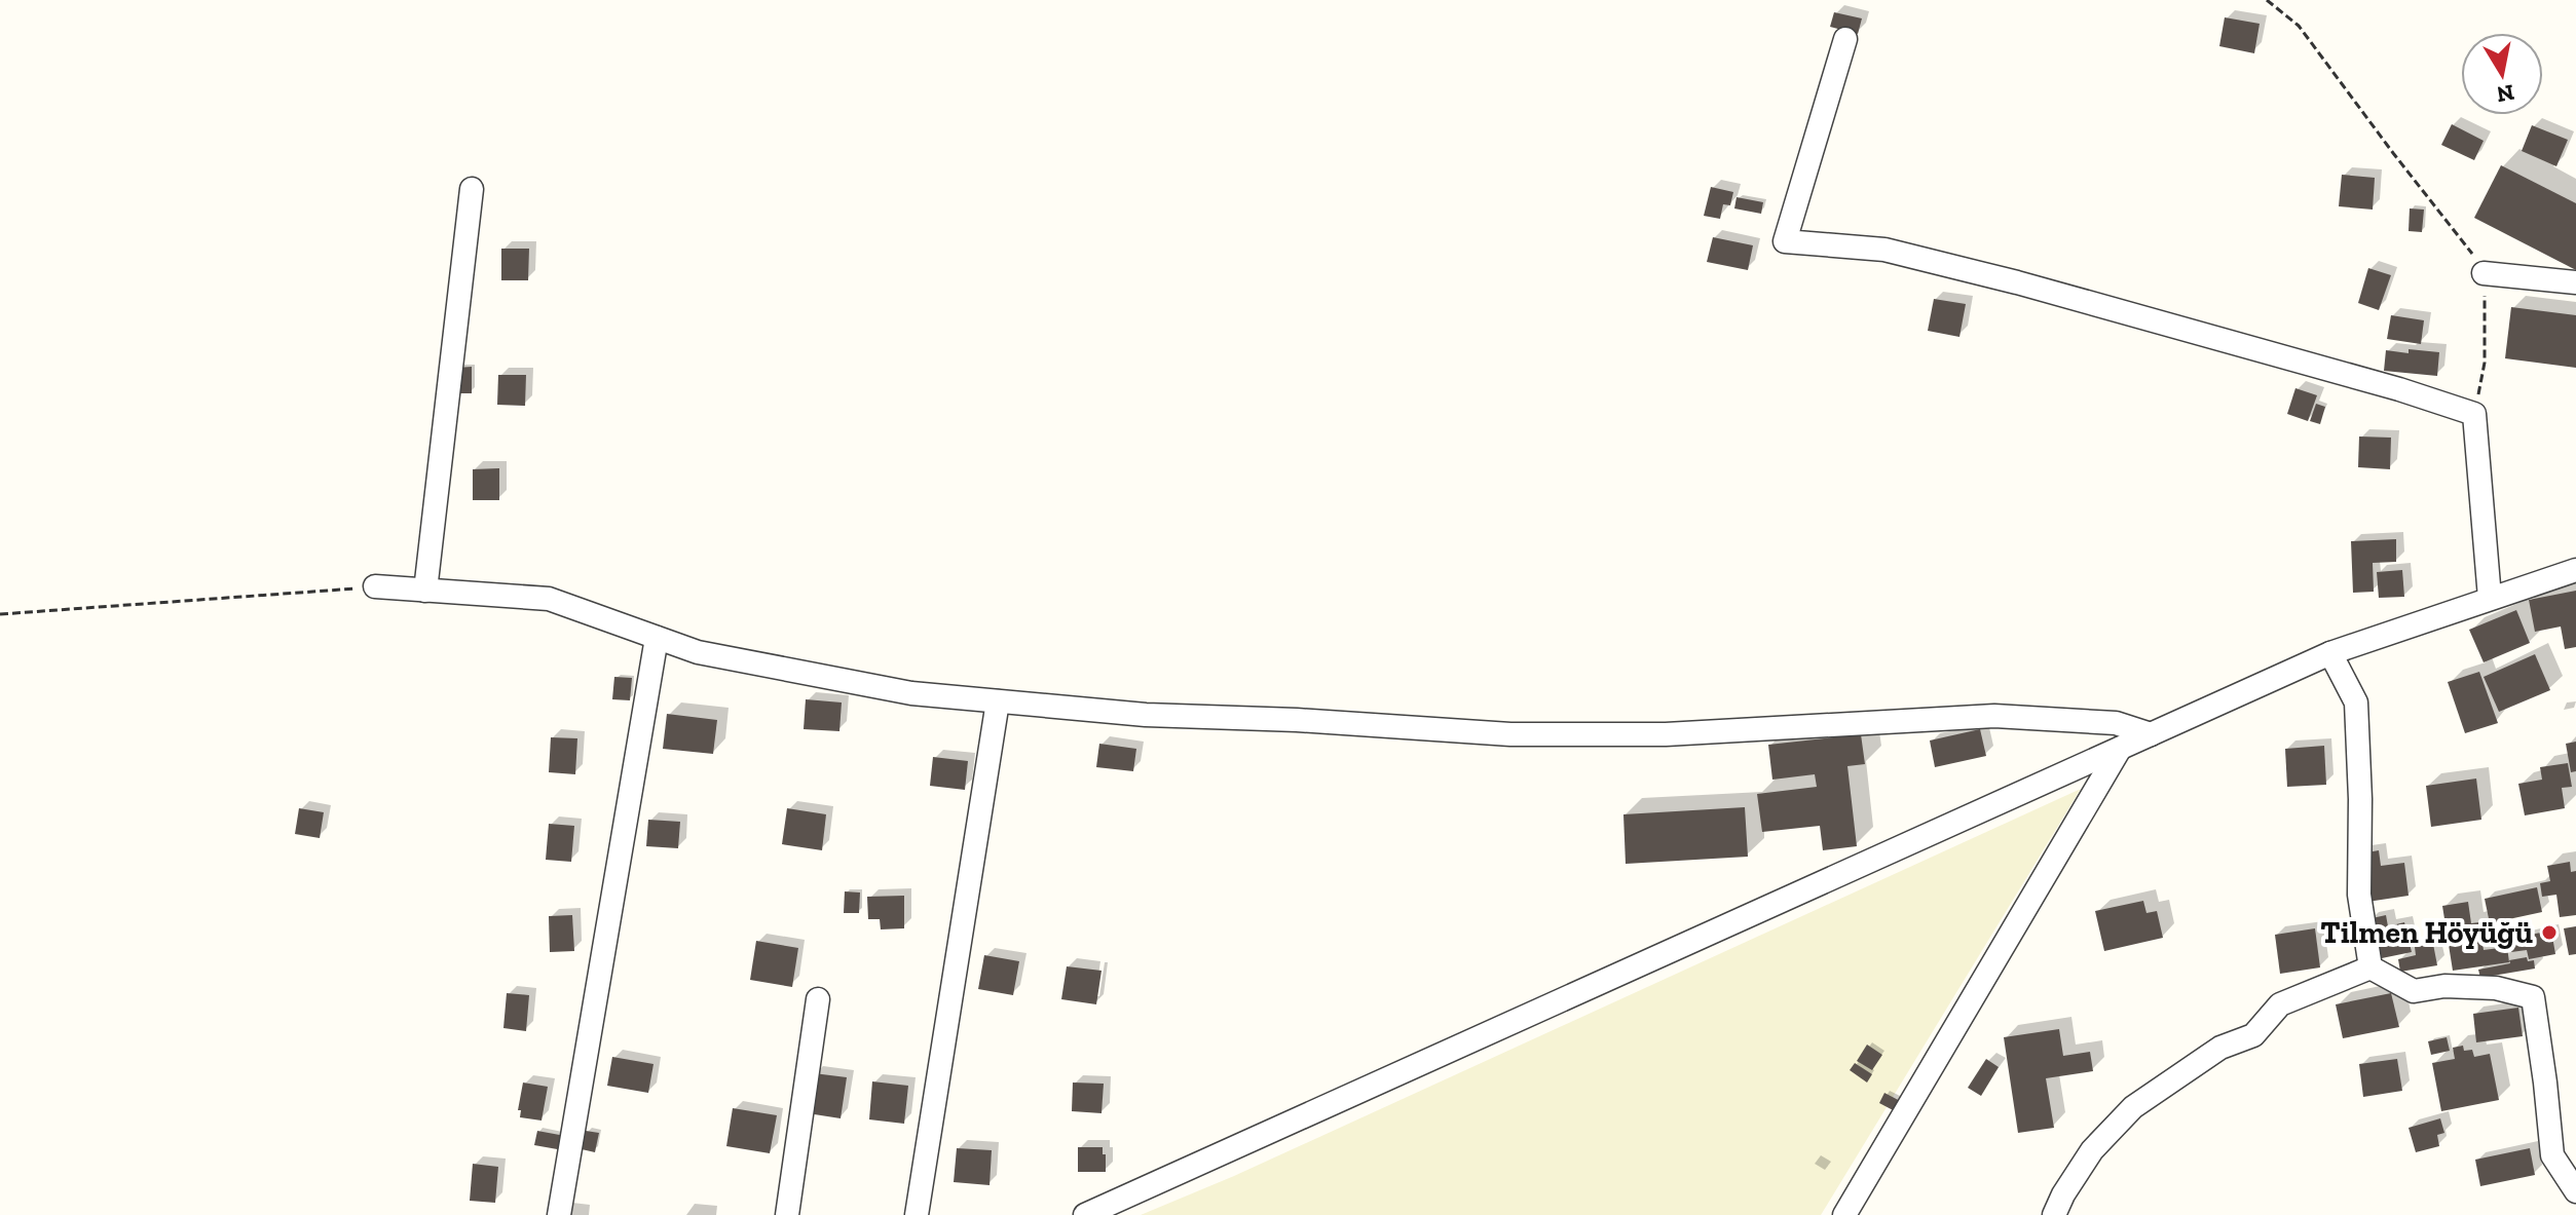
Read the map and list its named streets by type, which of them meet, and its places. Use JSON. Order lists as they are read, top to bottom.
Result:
{
  "places": ["Tilmen Höyüğü"],
  "north": "bottom"
}
